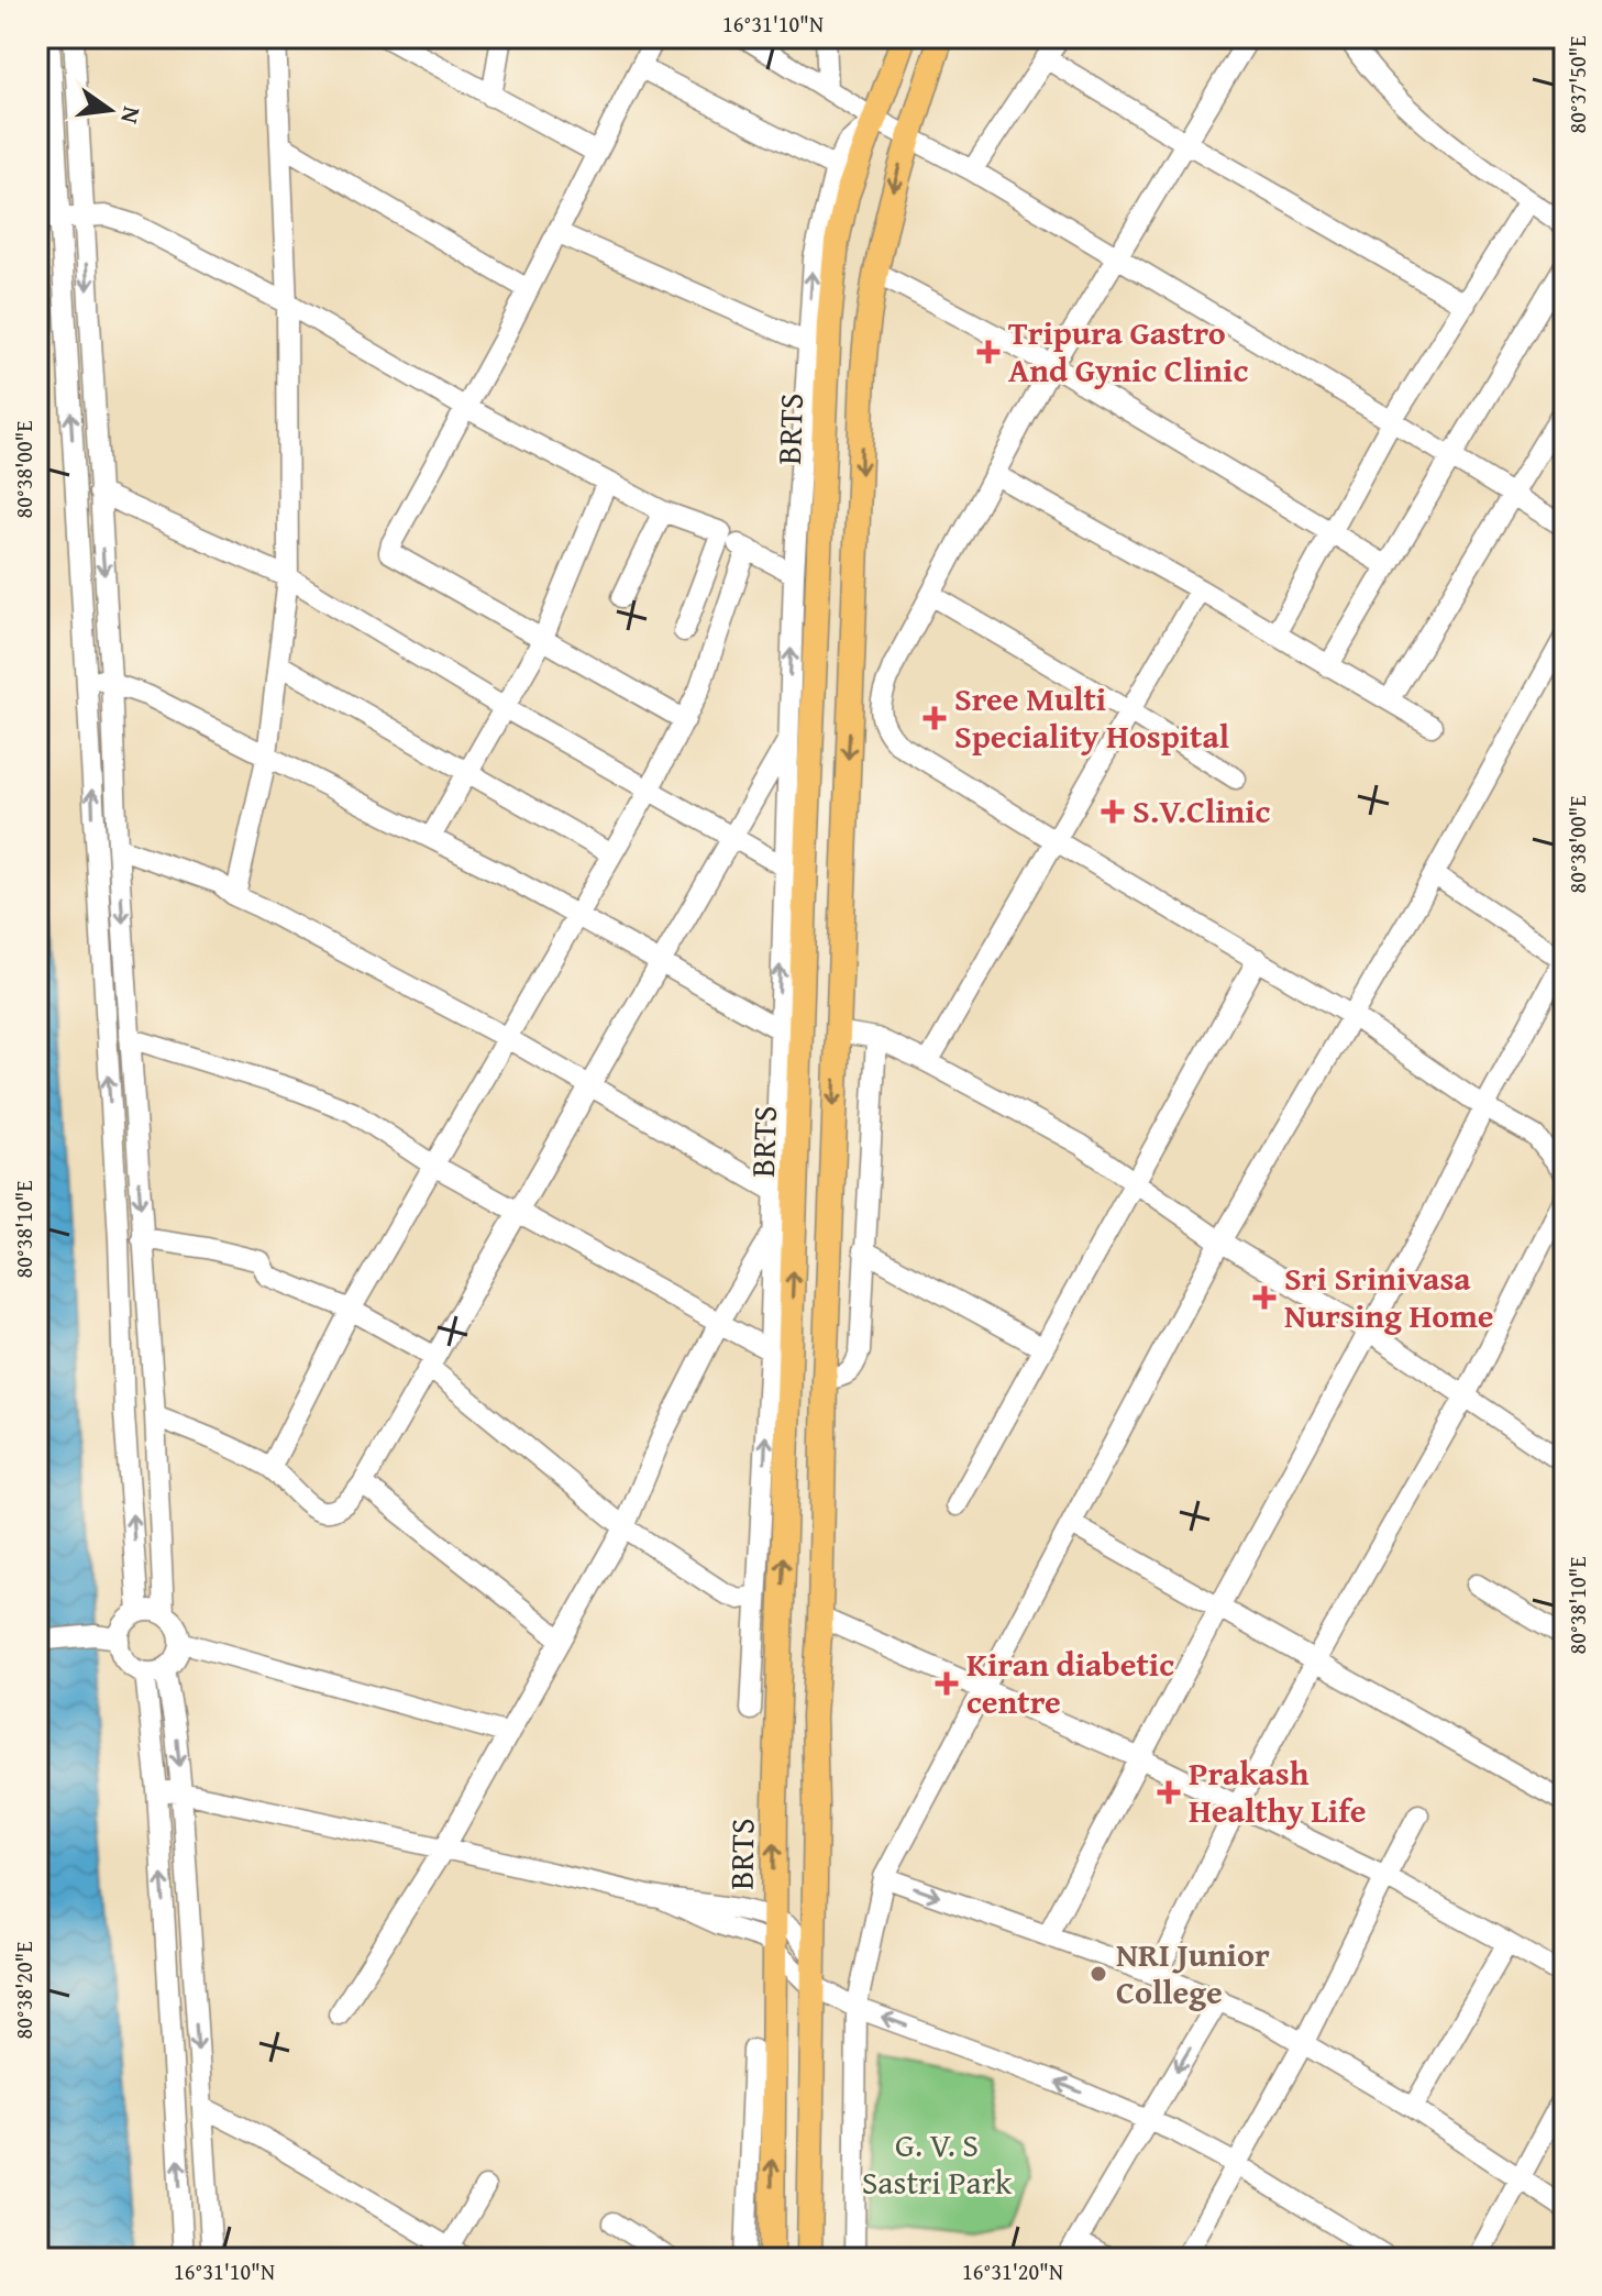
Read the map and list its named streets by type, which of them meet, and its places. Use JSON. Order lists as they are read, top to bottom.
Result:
{
  "streets": {
    "main road": ["BRTS"]
  },
  "parks": ["G. V. S Sastri Park"],
  "places": {
    "health": [
      "Tripura Gastro And Gynic Clinic",
      "Sree Multi Speciality Hospital",
      "S.V.Clinic",
      "Sri Srinivasa Nursing Home",
      "Kiran diabetic centre",
      "Prakash Healthy Life"
    ],
    "other": ["NRI Junior College"]
  },
  "north": "right",
  "coordinates": [
    "16°31'10\"N",
    "80°37'50\"E",
    "80°38'00\"E",
    "80°38'10\"E",
    "80°38'20\"E",
    "16°31'20\"N"
  ]
}
